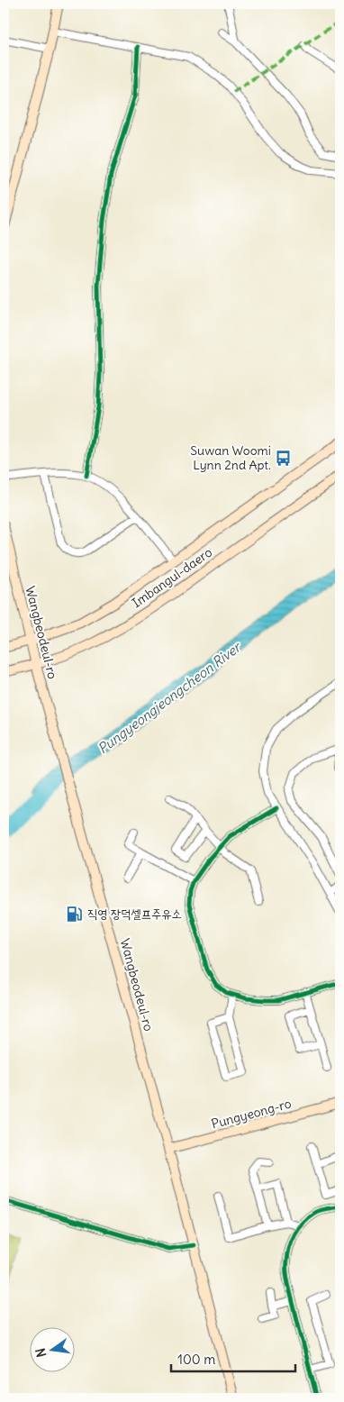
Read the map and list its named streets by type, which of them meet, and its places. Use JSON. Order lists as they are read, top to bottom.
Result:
{
  "streets": {
    "main road": ["Imbangul-daero", "Wangbeodeul-ro", "Pungyeong-ro"]
  },
  "crossings": [
    ["Imbangul-daero", "Wangbeodeul-ro"],
    ["Wangbeodeul-ro", "Pungyeong-ro"]
  ],
  "water": ["Pungyeongjeongcheon River"],
  "places": {
    "bus stop": ["Suwan Woomi Lynn 2nd Apt."],
    "fuel station": ["직영 장덕셀프주유소"]
  },
  "scale_bar": "100 m",
  "north": "left"
}
